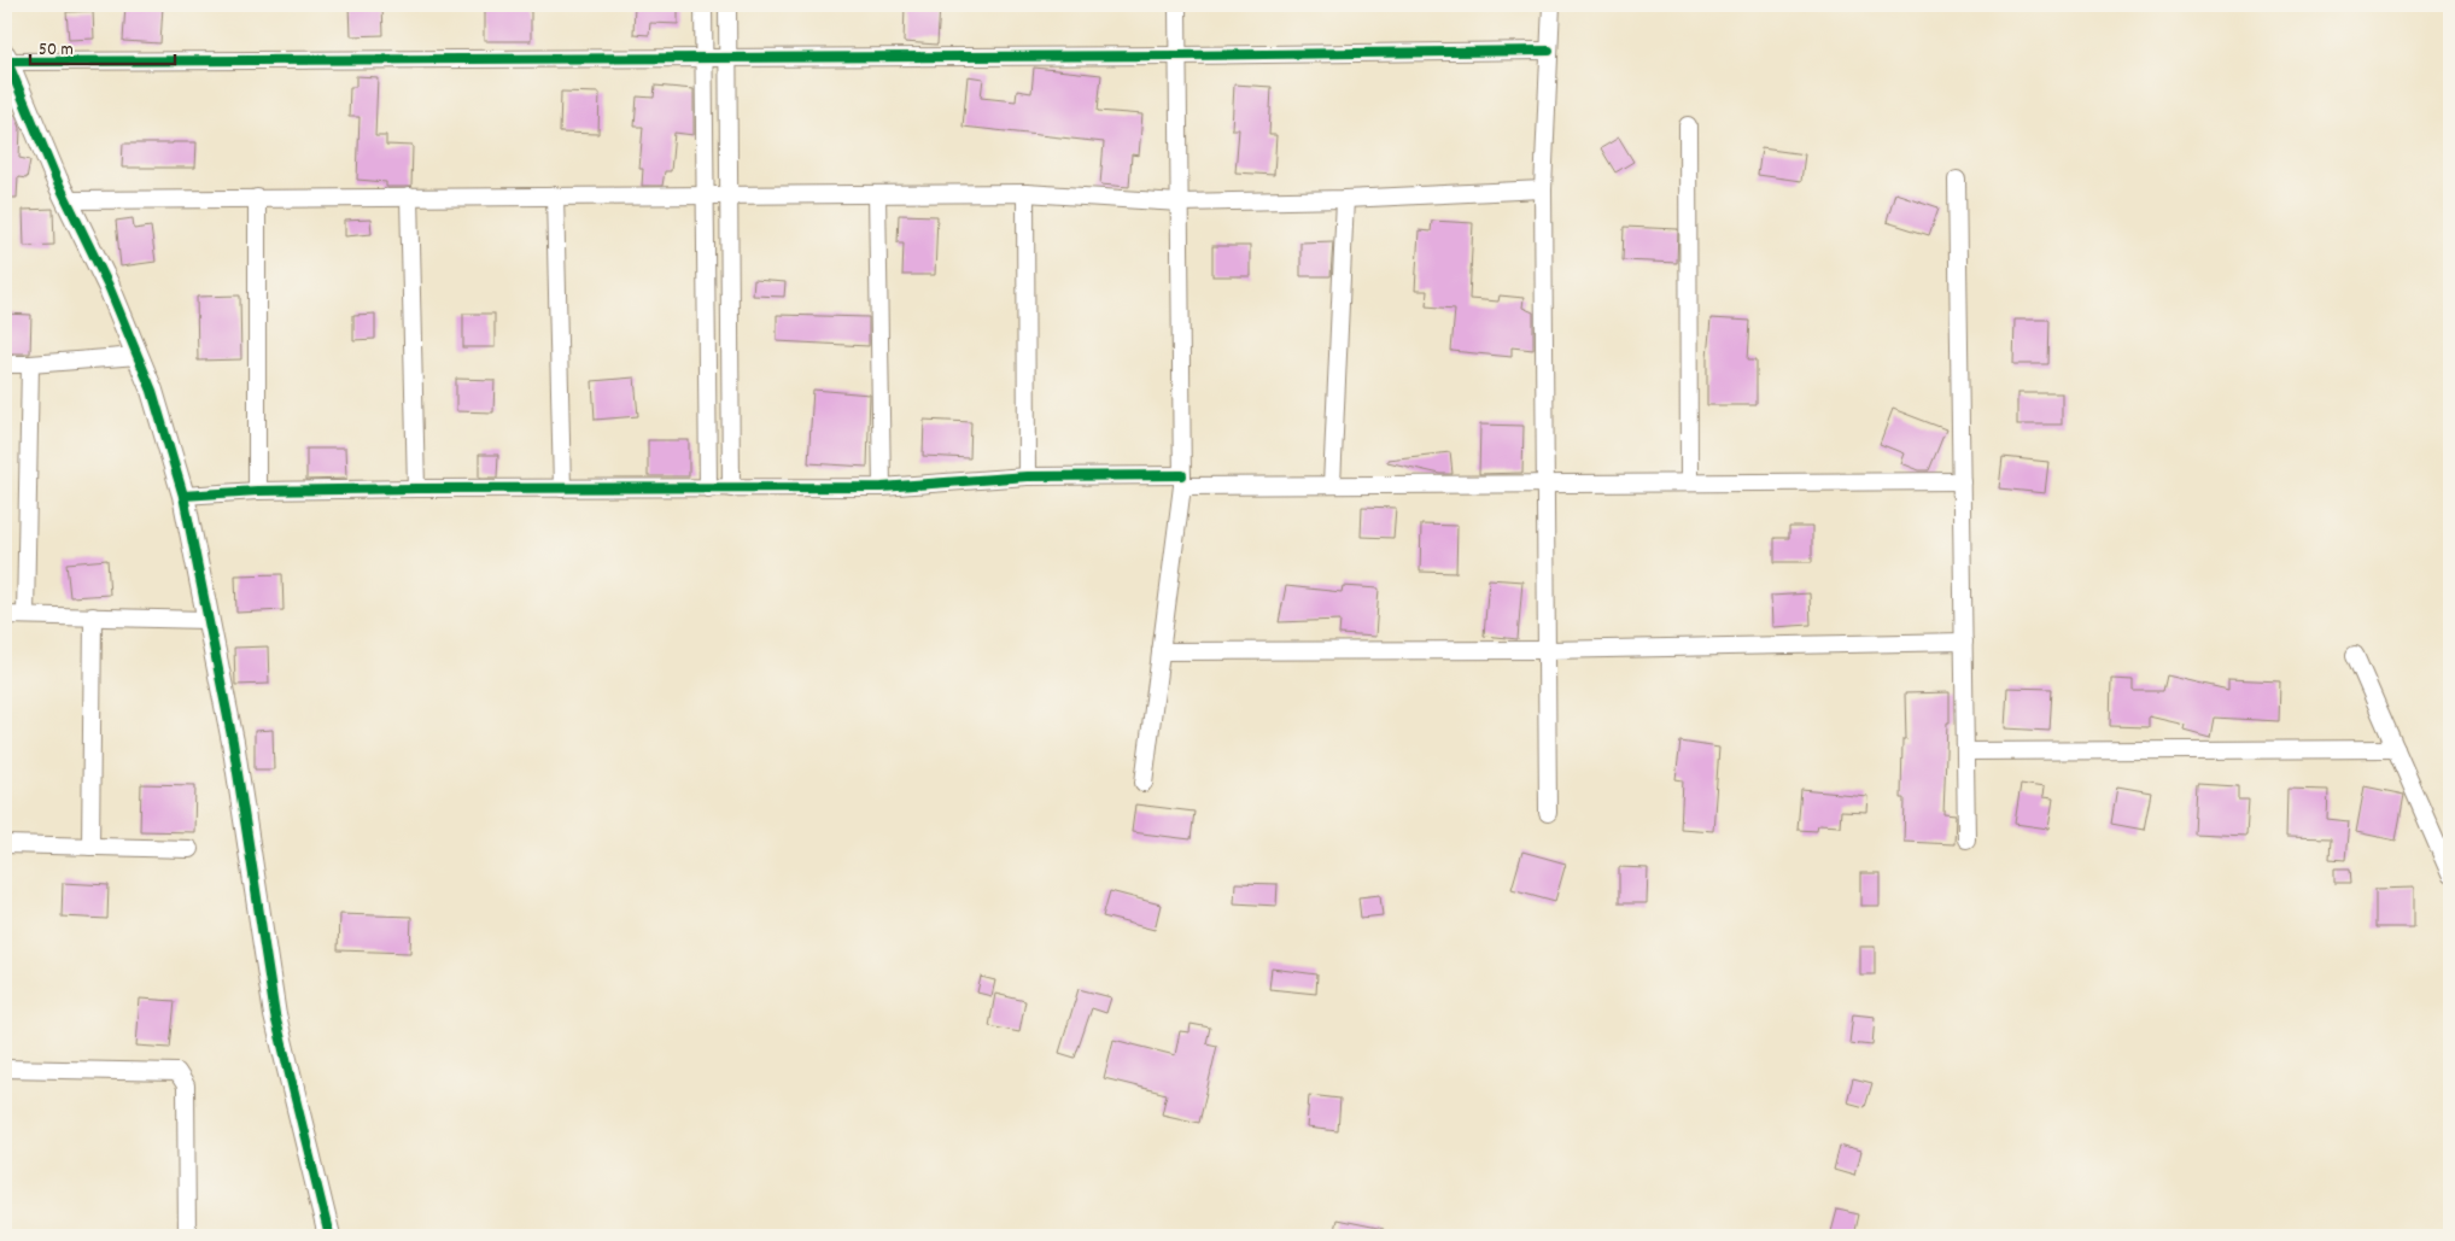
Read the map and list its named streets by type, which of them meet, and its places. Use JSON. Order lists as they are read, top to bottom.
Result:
{
  "scale_bar": "50 m"
}
